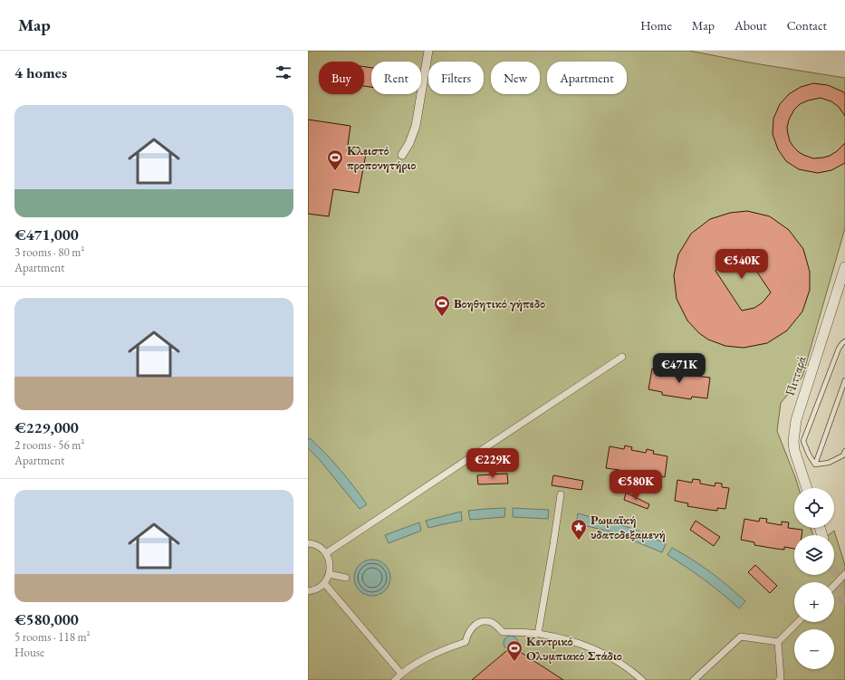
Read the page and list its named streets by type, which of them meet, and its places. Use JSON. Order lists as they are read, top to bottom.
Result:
{
  "streets": {
    "street": ["Πιτταρά"]
  },
  "places": {
    "sports": ["Κλειστό προπονητήριο", "Βοηθητικό γήπεδο", "Κεντρικό Ολυμπιακό Στάδιο"],
    "place": ["Ρωμαϊκή υδατοδεξαμενή"]
  },
  "page": {
    "header": "Map",
    "nav": [
      "Home",
      "Map",
      "About",
      "Contact"
    ],
    "heading": "4 homes",
    "chip": [
      "Buy",
      "Rent",
      "Filters",
      "New",
      "Apartment"
    ],
    "list": [
      {
        "name": "€471,000",
        "note": "3 rooms · 80 m² · Apartment"
      },
      {
        "name": "€229,000",
        "note": "2 rooms · 56 m² · Apartment"
      },
      {
        "name": "€580,000",
        "note": "5 rooms · 118 m² · House"
      }
    ],
    "price": [
      "€540K",
      "€471K",
      "€229K",
      "€580K"
    ],
    "map_buttons": ["+", "−"]
  }
}
